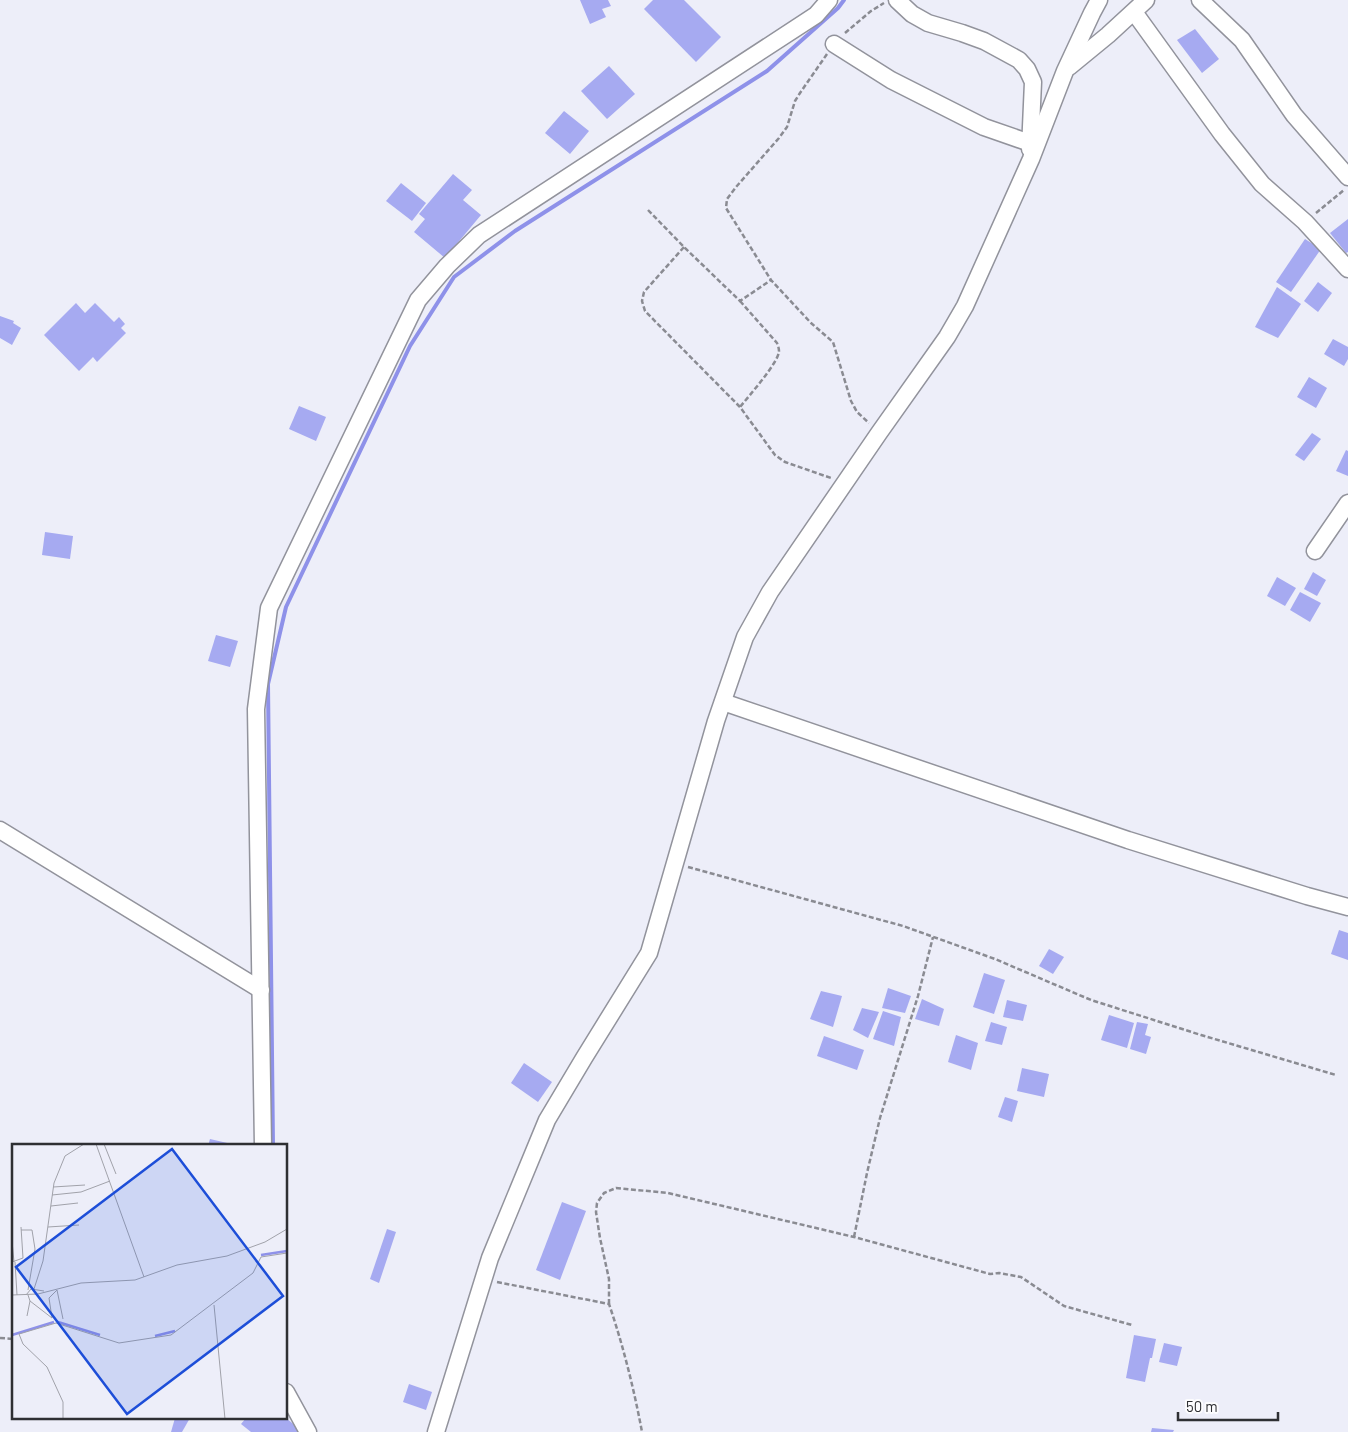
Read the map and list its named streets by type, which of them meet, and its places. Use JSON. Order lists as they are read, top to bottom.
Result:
{
  "scale_bar": "50 m"
}
